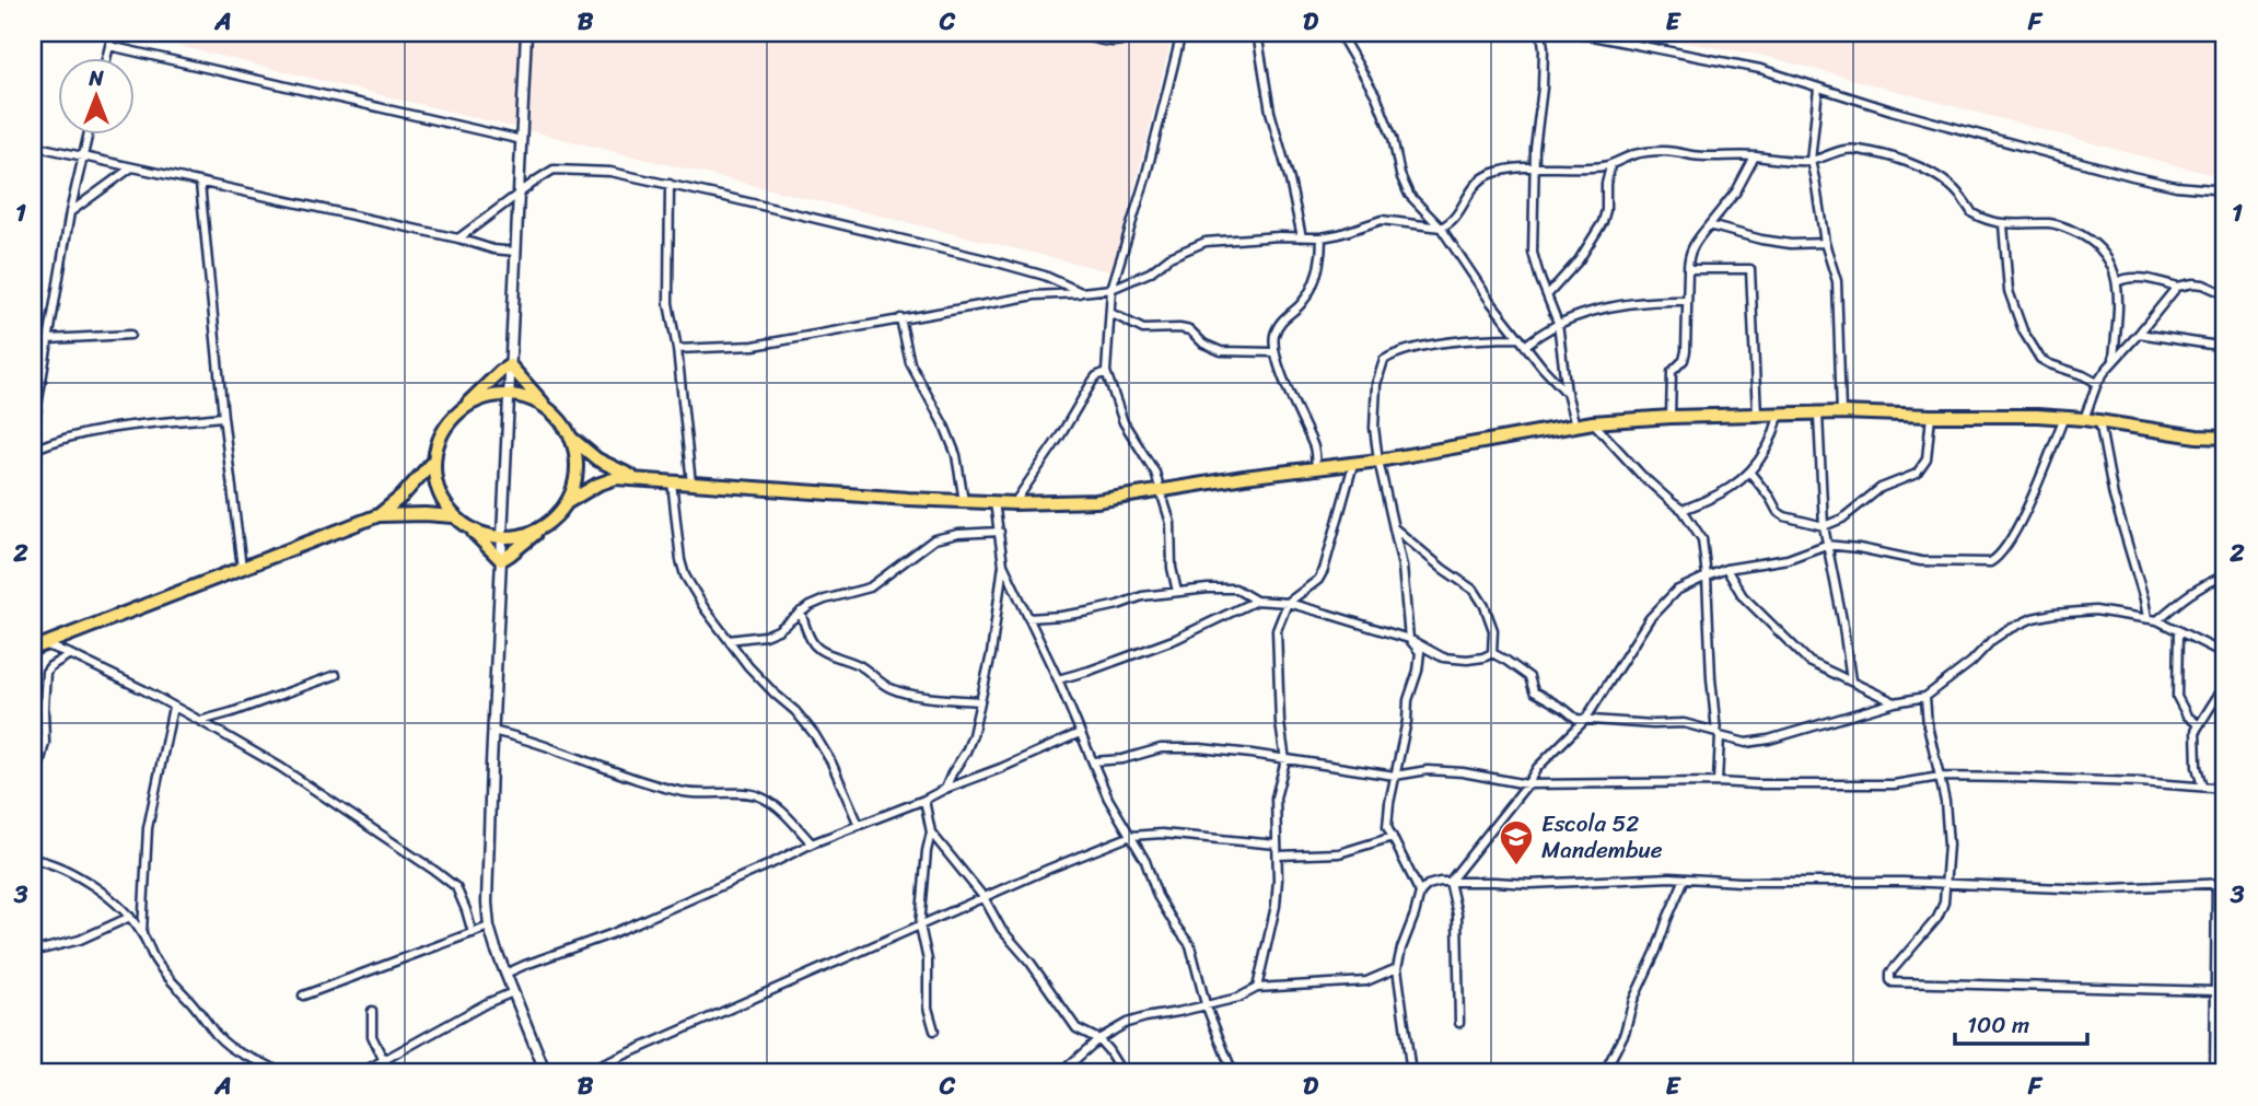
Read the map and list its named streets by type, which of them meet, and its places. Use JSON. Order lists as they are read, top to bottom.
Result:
{
  "places": {
    "school or university": ["Escola 52 Mandembue"]
  },
  "scale_bar": "100 m",
  "north": "top",
  "grid": {
    "columns": [
      "A",
      "B",
      "C",
      "D",
      "E",
      "F"
    ],
    "rows": ["1", "2", "3"]
  }
}
